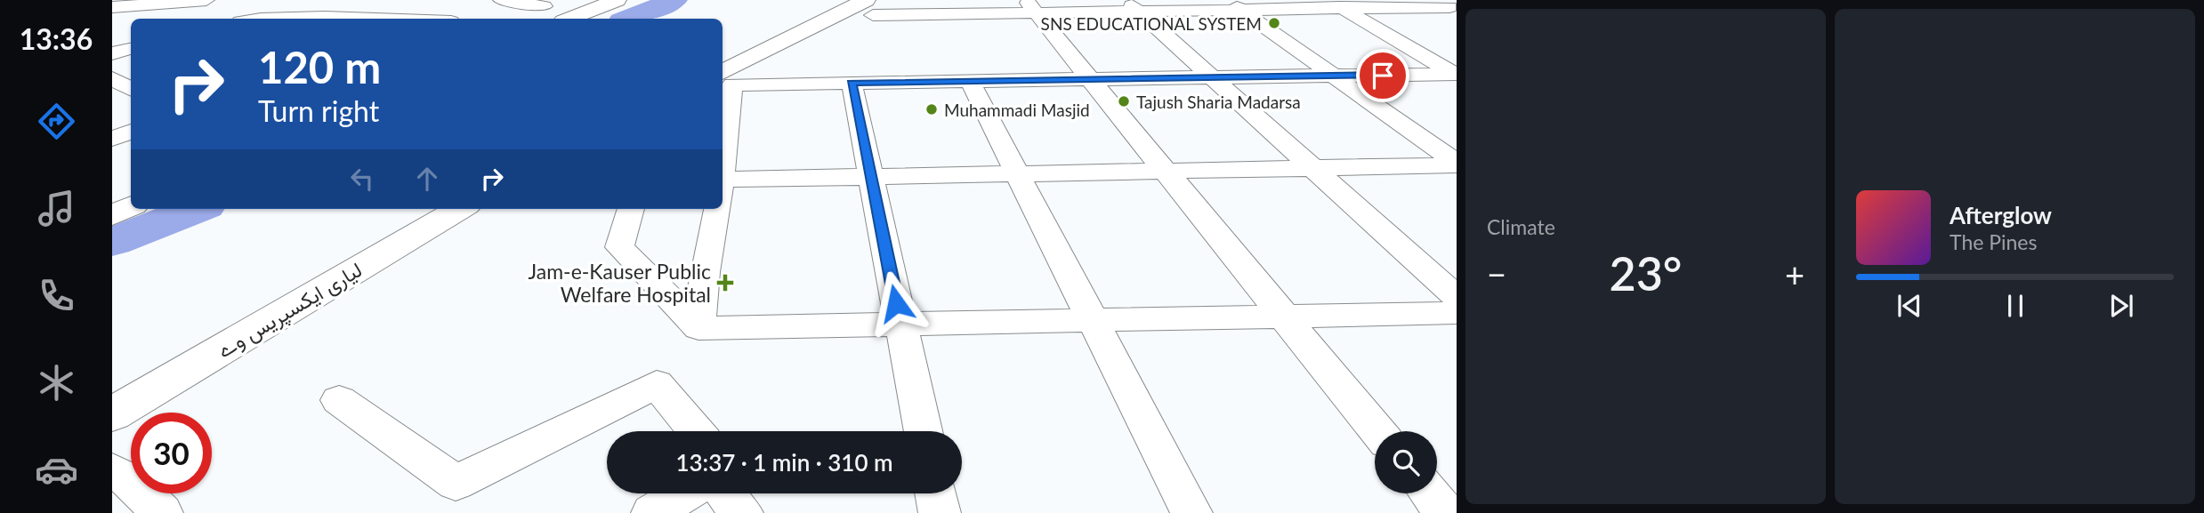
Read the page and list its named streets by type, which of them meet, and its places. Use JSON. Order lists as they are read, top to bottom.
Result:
{
  "streets": {
    "highway": ["لیاری ایکسپریس وے"]
  },
  "places": {
    "other": ["SNS EDUCATIONAL SYSTEM", "Tajush Sharia Madarsa", "Muhammadi Masjid"],
    "health": ["Jam-e-Kauser Public Welfare Hospital"]
  },
  "page": {
    "tabs": "13:36",
    "tile": "Climate",
    "turn": ["120 m", "Turn right"],
    "song": ["Afterglow", "The Pines"],
    "heat": ["−", "23°", "+"],
    "limit": "30",
    "trip": "13:37 · 1 min · 310 m"
  }
}
